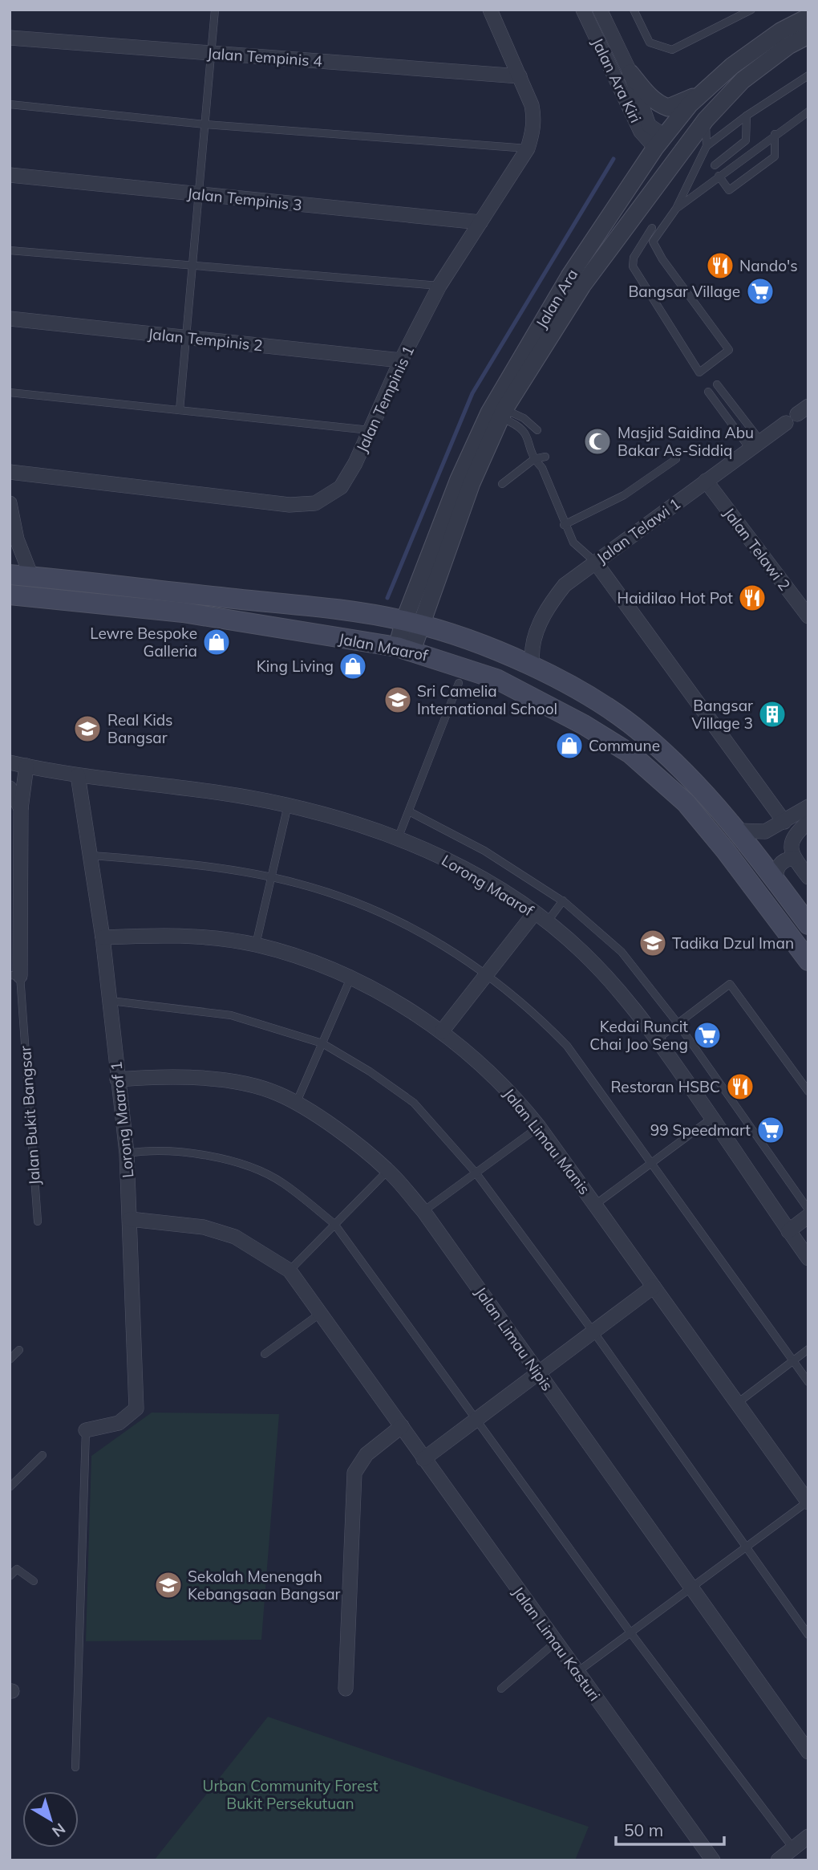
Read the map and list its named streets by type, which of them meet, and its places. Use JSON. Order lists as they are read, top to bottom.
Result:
{
  "streets": {
    "main road": ["Jalan Maarof"],
    "street": [
      "Jalan Tempinis 4",
      "Jalan Ara Kiri",
      "Jalan Tempinis 3",
      "Jalan Ara",
      "Jalan Tempinis 2",
      "Jalan Tempinis 1",
      "Jalan Telawi 1",
      "Jalan Telawi 2",
      "Lorong Maarof",
      "Jalan Bukit Bangsar",
      "Lorong Maarof 1",
      "Jalan Limau Manis",
      "Jalan Limau Nipis",
      "Jalan Limau Kasturi"
    ]
  },
  "crossings": [
    ["Jalan Tempinis 4", "Jalan Tempinis 1"],
    ["Jalan Ara Kiri", "Jalan Ara"],
    ["Jalan Tempinis 3", "Jalan Tempinis 1"],
    ["Jalan Ara", "Jalan Maarof"],
    ["Jalan Tempinis 2", "Jalan Tempinis 1"],
    ["Jalan Telawi 1", "Jalan Telawi 2"],
    ["Jalan Telawi 1", "Jalan Maarof"],
    ["Lorong Maarof", "Jalan Bukit Bangsar"],
    ["Lorong Maarof", "Lorong Maarof 1"],
    ["Lorong Maarof 1", "Jalan Limau Manis"],
    ["Lorong Maarof 1", "Jalan Limau Nipis"],
    ["Lorong Maarof 1", "Jalan Limau Kasturi"]
  ],
  "parks": ["Urban Community Forest Bukit Persekutuan"],
  "places": {
    "restaurant": ["Nando's", "Haidilao Hot Pot", "Restoran HSBC"],
    "supermarket": ["Bangsar Village", "Kedai Runcit Chai Joo Seng", "99 Speedmart"],
    "mosque": ["Masjid Saidina Abu Bakar As-Siddiq"],
    "shop": ["Lewre Bespoke Galleria", "King Living", "Commune"],
    "school or university": [
      "Sri Camelia International School",
      "Real Kids Bangsar",
      "Tadika Dzul Iman",
      "Sekolah Menengah Kebangsaan Bangsar"
    ],
    "building": ["Bangsar Village 3"]
  },
  "scale_bar": "50 m",
  "north": "bottom right"
}
